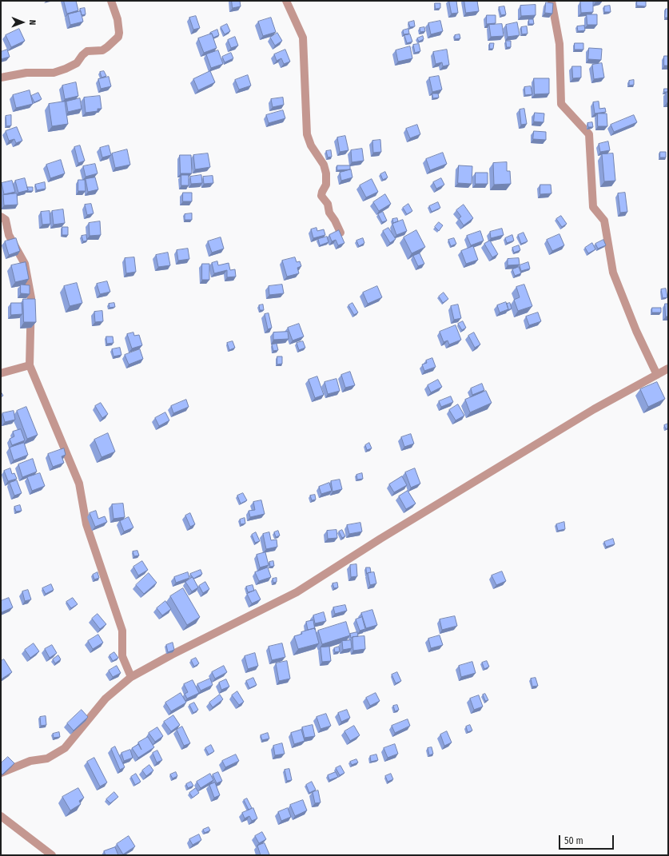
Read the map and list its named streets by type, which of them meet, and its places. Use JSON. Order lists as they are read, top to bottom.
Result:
{
  "scale_bar": "50 m",
  "north": "right"
}
